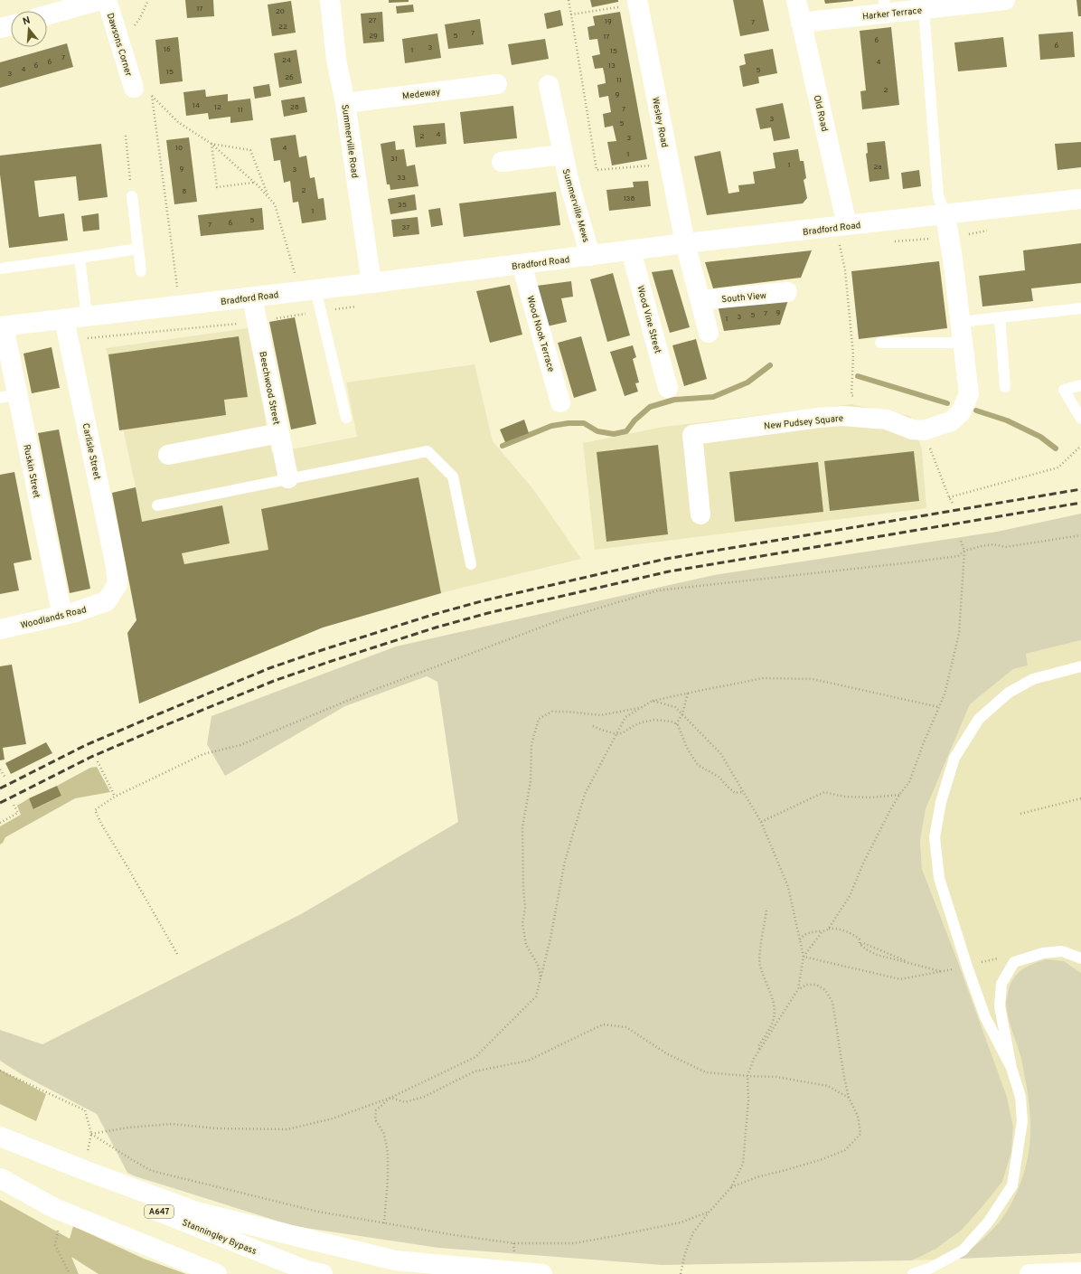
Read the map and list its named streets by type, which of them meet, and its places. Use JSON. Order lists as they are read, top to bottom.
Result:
{
  "streets": {
    "main road": [
      "Harker Terrace",
      "Dawsons Corner",
      "Medeway",
      "Old Road",
      "Wesley Road",
      "Summerville Road",
      "Summerville Mews",
      "Bradford Road",
      "South View",
      "Wood Vine Street",
      "Wood Nook Terrace",
      "Beechwood Street",
      "New Pudsey Square",
      "Carlisle Street",
      "Ruskin Street",
      "Woodlands Road",
      "A647",
      "Stanningley Bypass"
    ]
  },
  "crossings": [
    ["Harker Terrace", "Old Road"],
    ["Medeway", "Summerville Road"],
    ["Old Road", "Bradford Road"],
    ["Wesley Road", "Bradford Road"],
    ["Summerville Road", "Bradford Road"],
    ["Summerville Mews", "Bradford Road"],
    ["Bradford Road", "Wood Vine Street"],
    ["Bradford Road", "Wood Nook Terrace"],
    ["Bradford Road", "Beechwood Street"],
    ["Bradford Road", "New Pudsey Square"],
    ["Bradford Road", "Carlisle Street"],
    ["Bradford Road", "Ruskin Street"],
    ["Carlisle Street", "Woodlands Road"],
    ["Ruskin Street", "Woodlands Road"]
  ],
  "house_numbers": [
    "17",
    "20",
    "27",
    "19",
    "7",
    "22",
    "7",
    "29",
    "5",
    "17",
    "6",
    "6",
    "3",
    "16",
    "1",
    "15",
    "7",
    "24",
    "6",
    "4",
    "6",
    "13",
    "4",
    "5",
    "15",
    "3",
    "26",
    "11",
    "2",
    "9",
    "14",
    "12",
    "28",
    "7",
    "11",
    "3",
    "5",
    "4",
    "2",
    "3",
    "10",
    "4",
    "1",
    "31",
    "1",
    "2a",
    "9",
    "3",
    "33",
    "2",
    "8",
    "138",
    "35",
    "1",
    "5",
    "6",
    "7",
    "37",
    "9",
    "7",
    "5",
    "3",
    "1"
  ],
  "north": "top"
}
